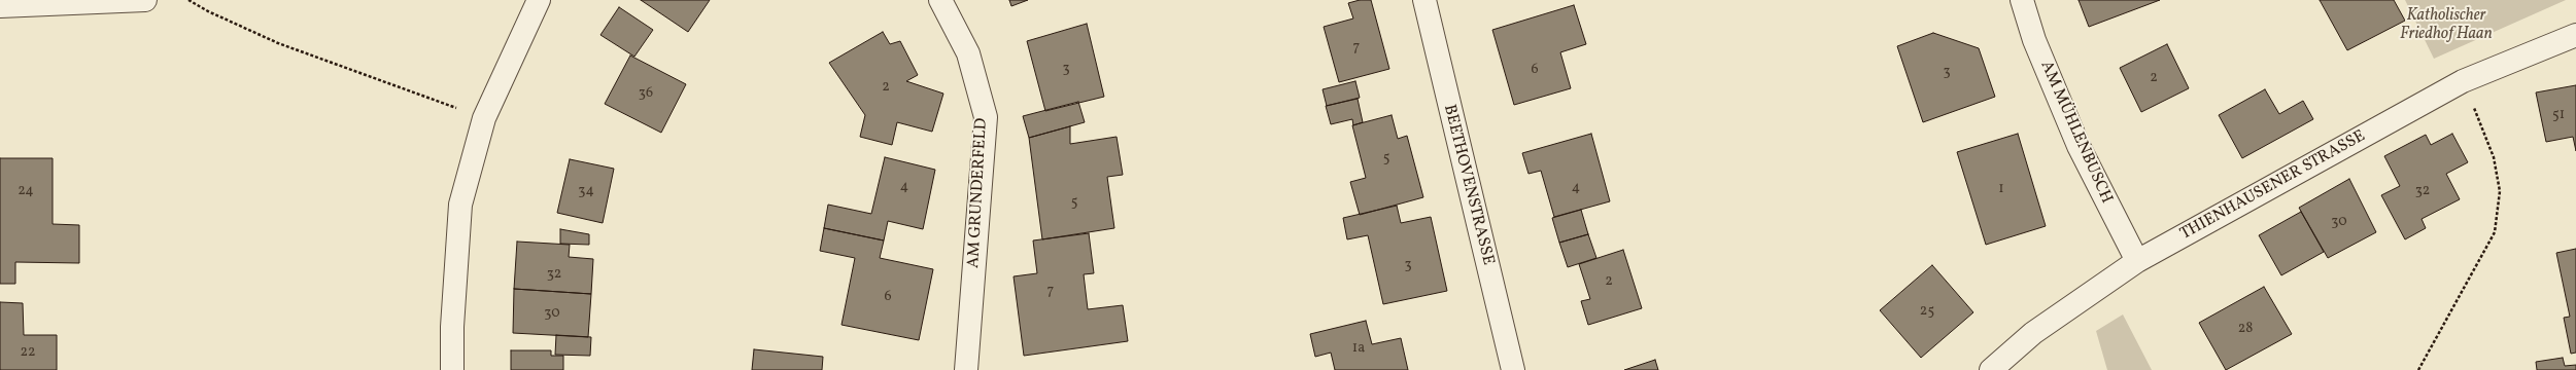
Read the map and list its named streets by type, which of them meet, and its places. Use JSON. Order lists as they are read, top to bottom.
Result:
{
  "streets": {
    "street": [
      "AM MÜHLENBUSCH",
      "BEETHOVENSTRASSE",
      "THIENHAUSENER STRASSE",
      "AM GRUNDERFELD"
    ]
  },
  "crossings": [
    ["AM MÜHLENBUSCH", "THIENHAUSENER STRASSE"]
  ],
  "parks": ["Katholischer Friedhof Haan"],
  "house_numbers": [
    "7",
    "3",
    "6",
    "3",
    "2",
    "2",
    "36",
    "51",
    "5",
    "4",
    "4",
    "1",
    "24",
    "34",
    "32",
    "5",
    "30",
    "3",
    "32",
    "2",
    "7",
    "6",
    "25",
    "30",
    "28",
    "1a",
    "22"
  ]
}
